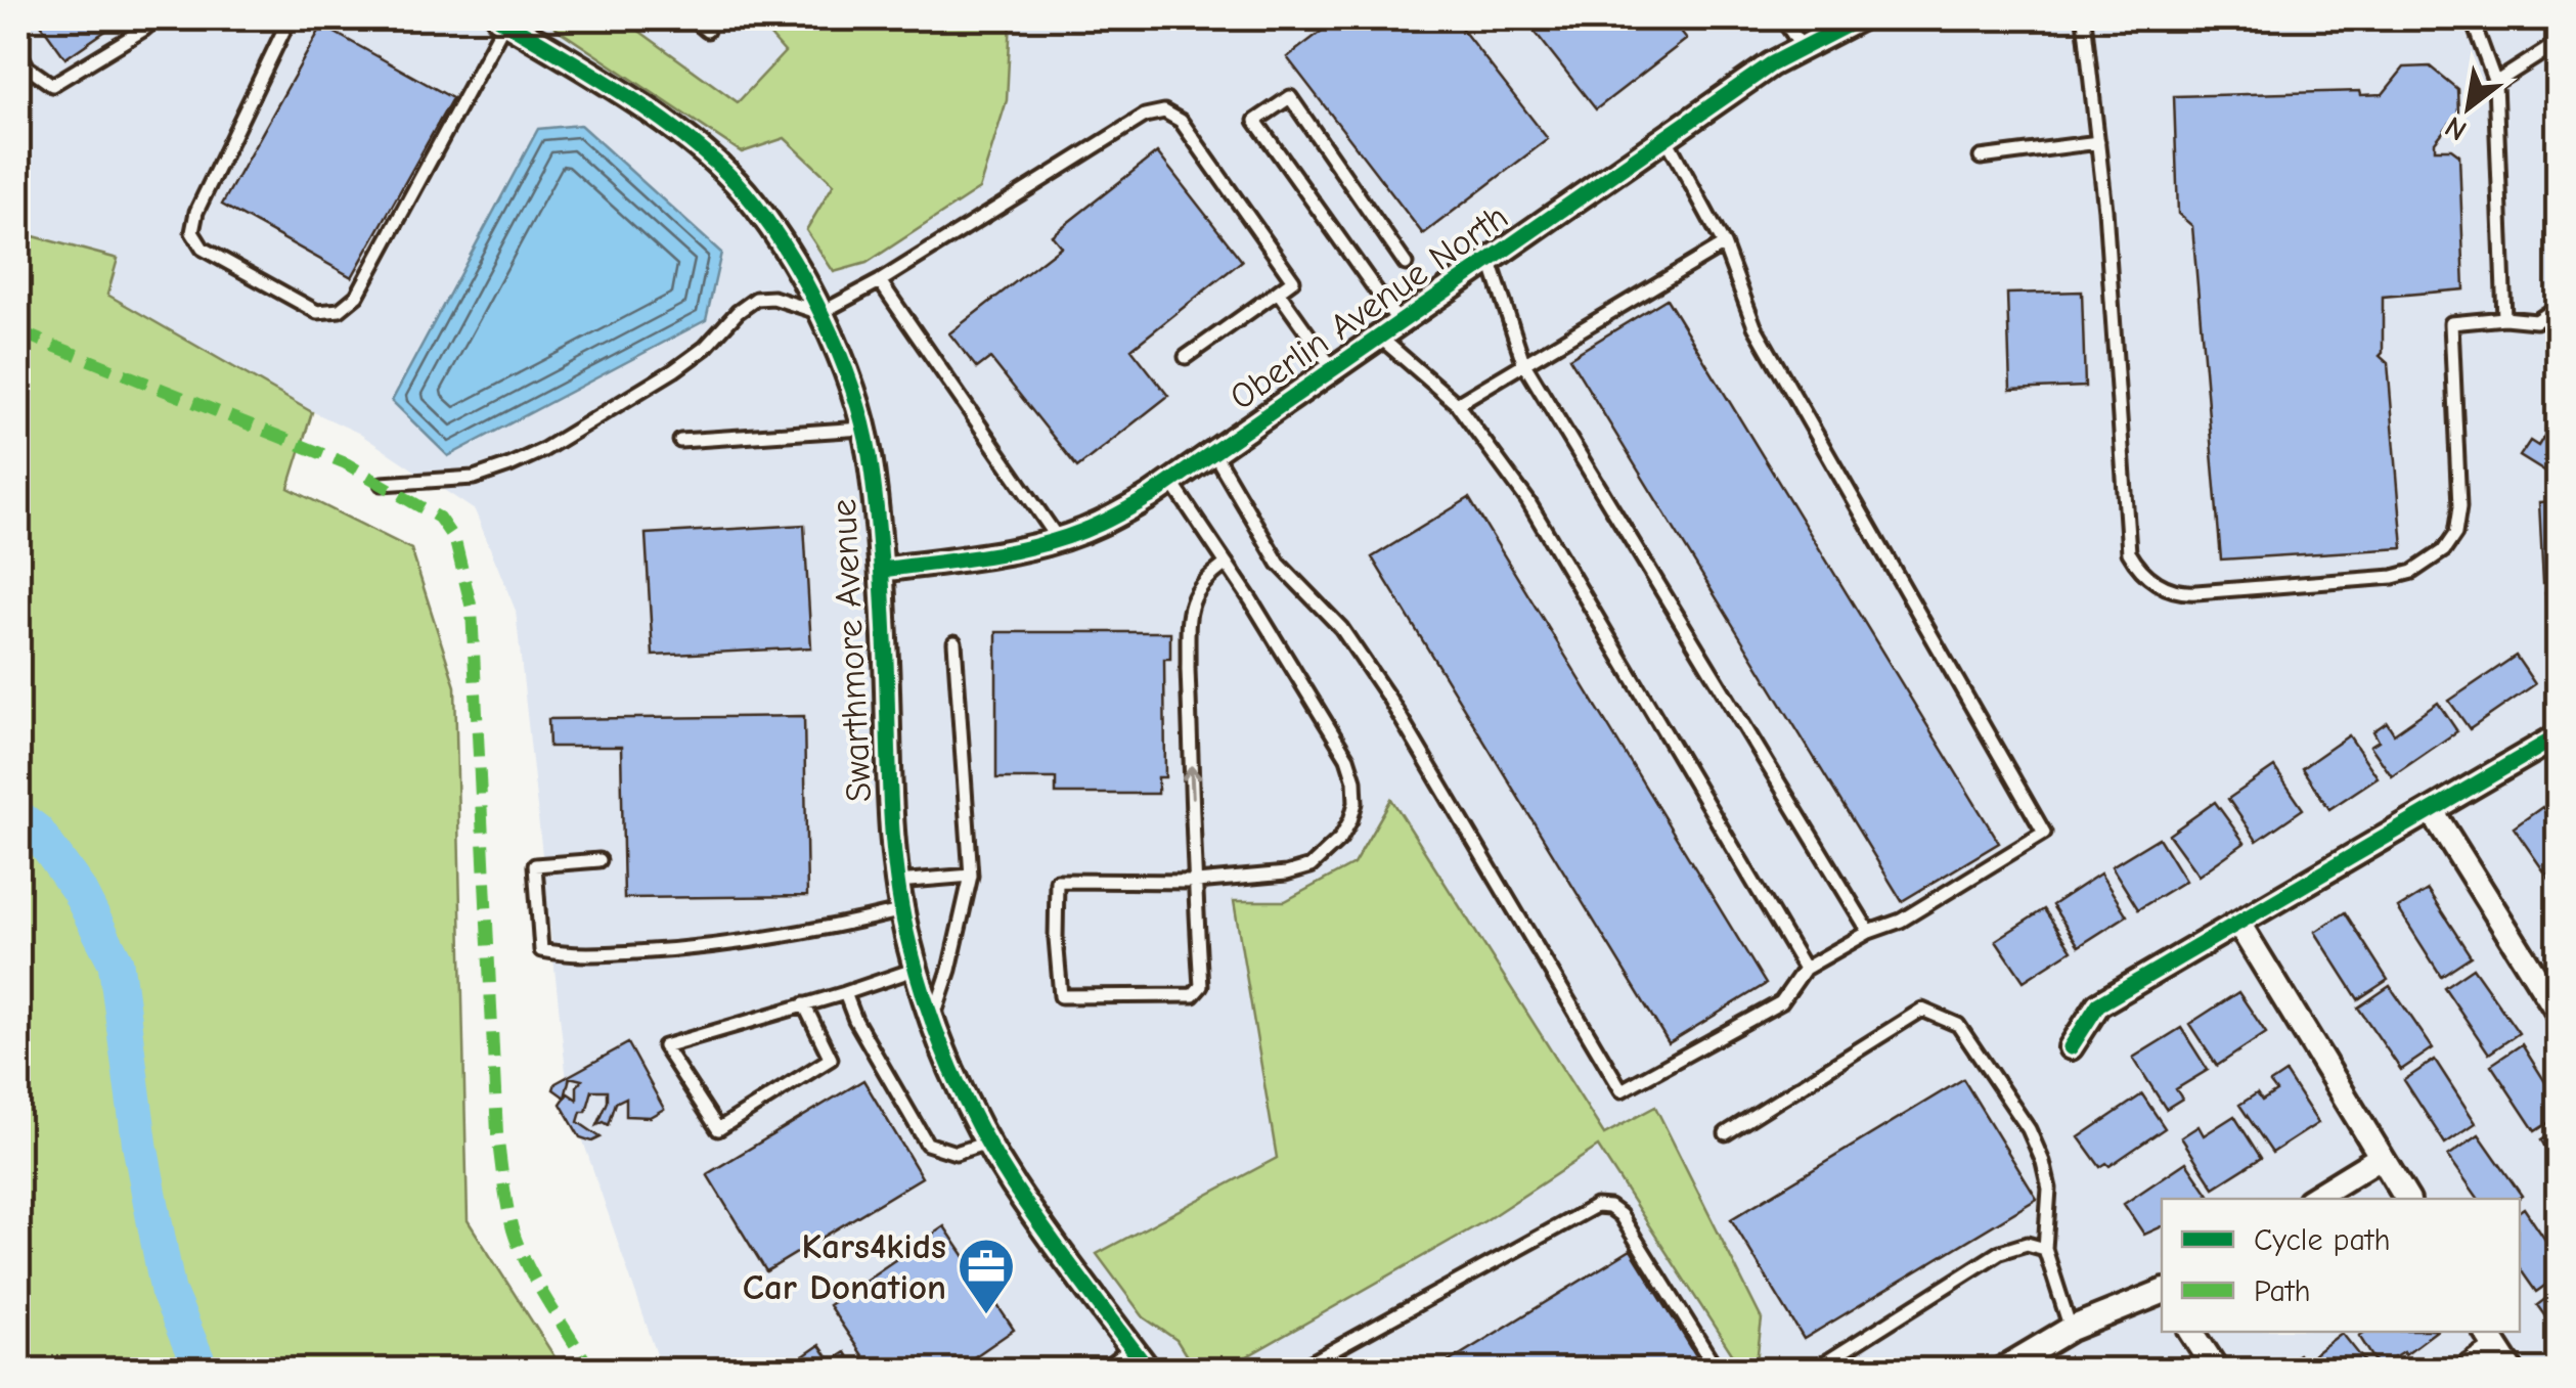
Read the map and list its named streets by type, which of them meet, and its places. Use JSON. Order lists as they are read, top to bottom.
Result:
{
  "streets": {
    "street": ["Oberlin Avenue North", "Swarthmore Avenue"]
  },
  "crossings": [
    ["Oberlin Avenue North", "Swarthmore Avenue"]
  ],
  "places": {
    "office": ["Kars4kids Car Donation"]
  },
  "legend": ["Cycle path", "Path"],
  "north": "bottom left"
}
